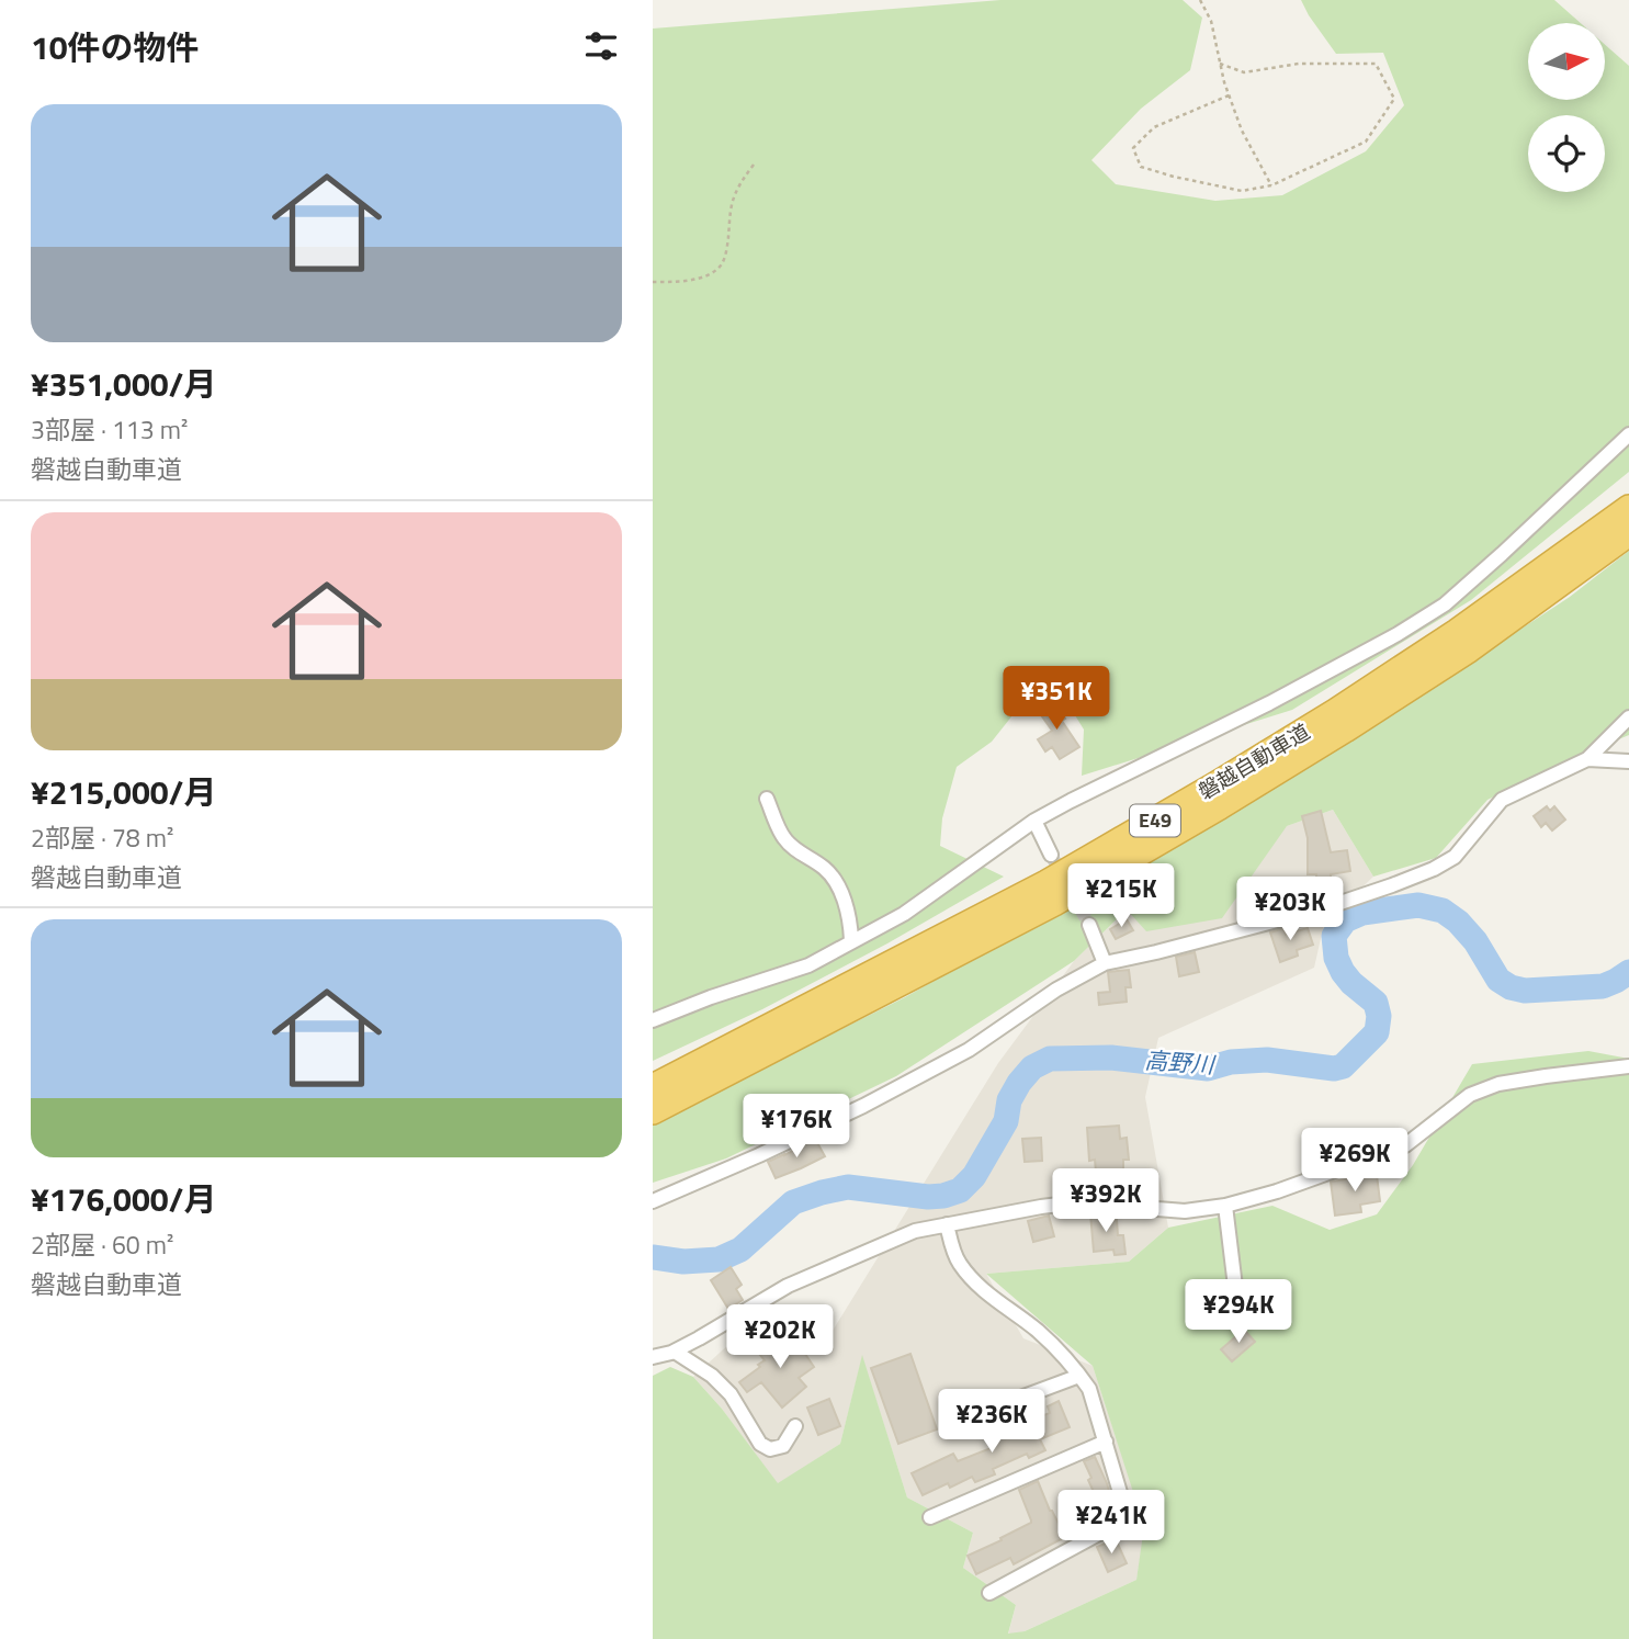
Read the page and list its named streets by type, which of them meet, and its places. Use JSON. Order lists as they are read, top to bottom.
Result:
{
  "streets": {
    "highway": ["磐越自動車道", "E49"]
  },
  "water": ["高野川"],
  "north": "right",
  "page": {
    "heading": "10件の物件",
    "list": [
      {
        "name": "¥351,000/月",
        "note": "3部屋 · 113 m² · 磐越自動車道"
      },
      {
        "name": "¥215,000/月",
        "note": "2部屋 · 78 m² · 磐越自動車道"
      },
      {
        "name": "¥176,000/月",
        "note": "2部屋 · 60 m² · 磐越自動車道"
      }
    ],
    "price": [
      "¥351K",
      "¥215K",
      "¥203K",
      "¥176K",
      "¥269K",
      "¥392K",
      "¥294K",
      "¥202K",
      "¥236K",
      "¥241K"
    ]
  }
}
